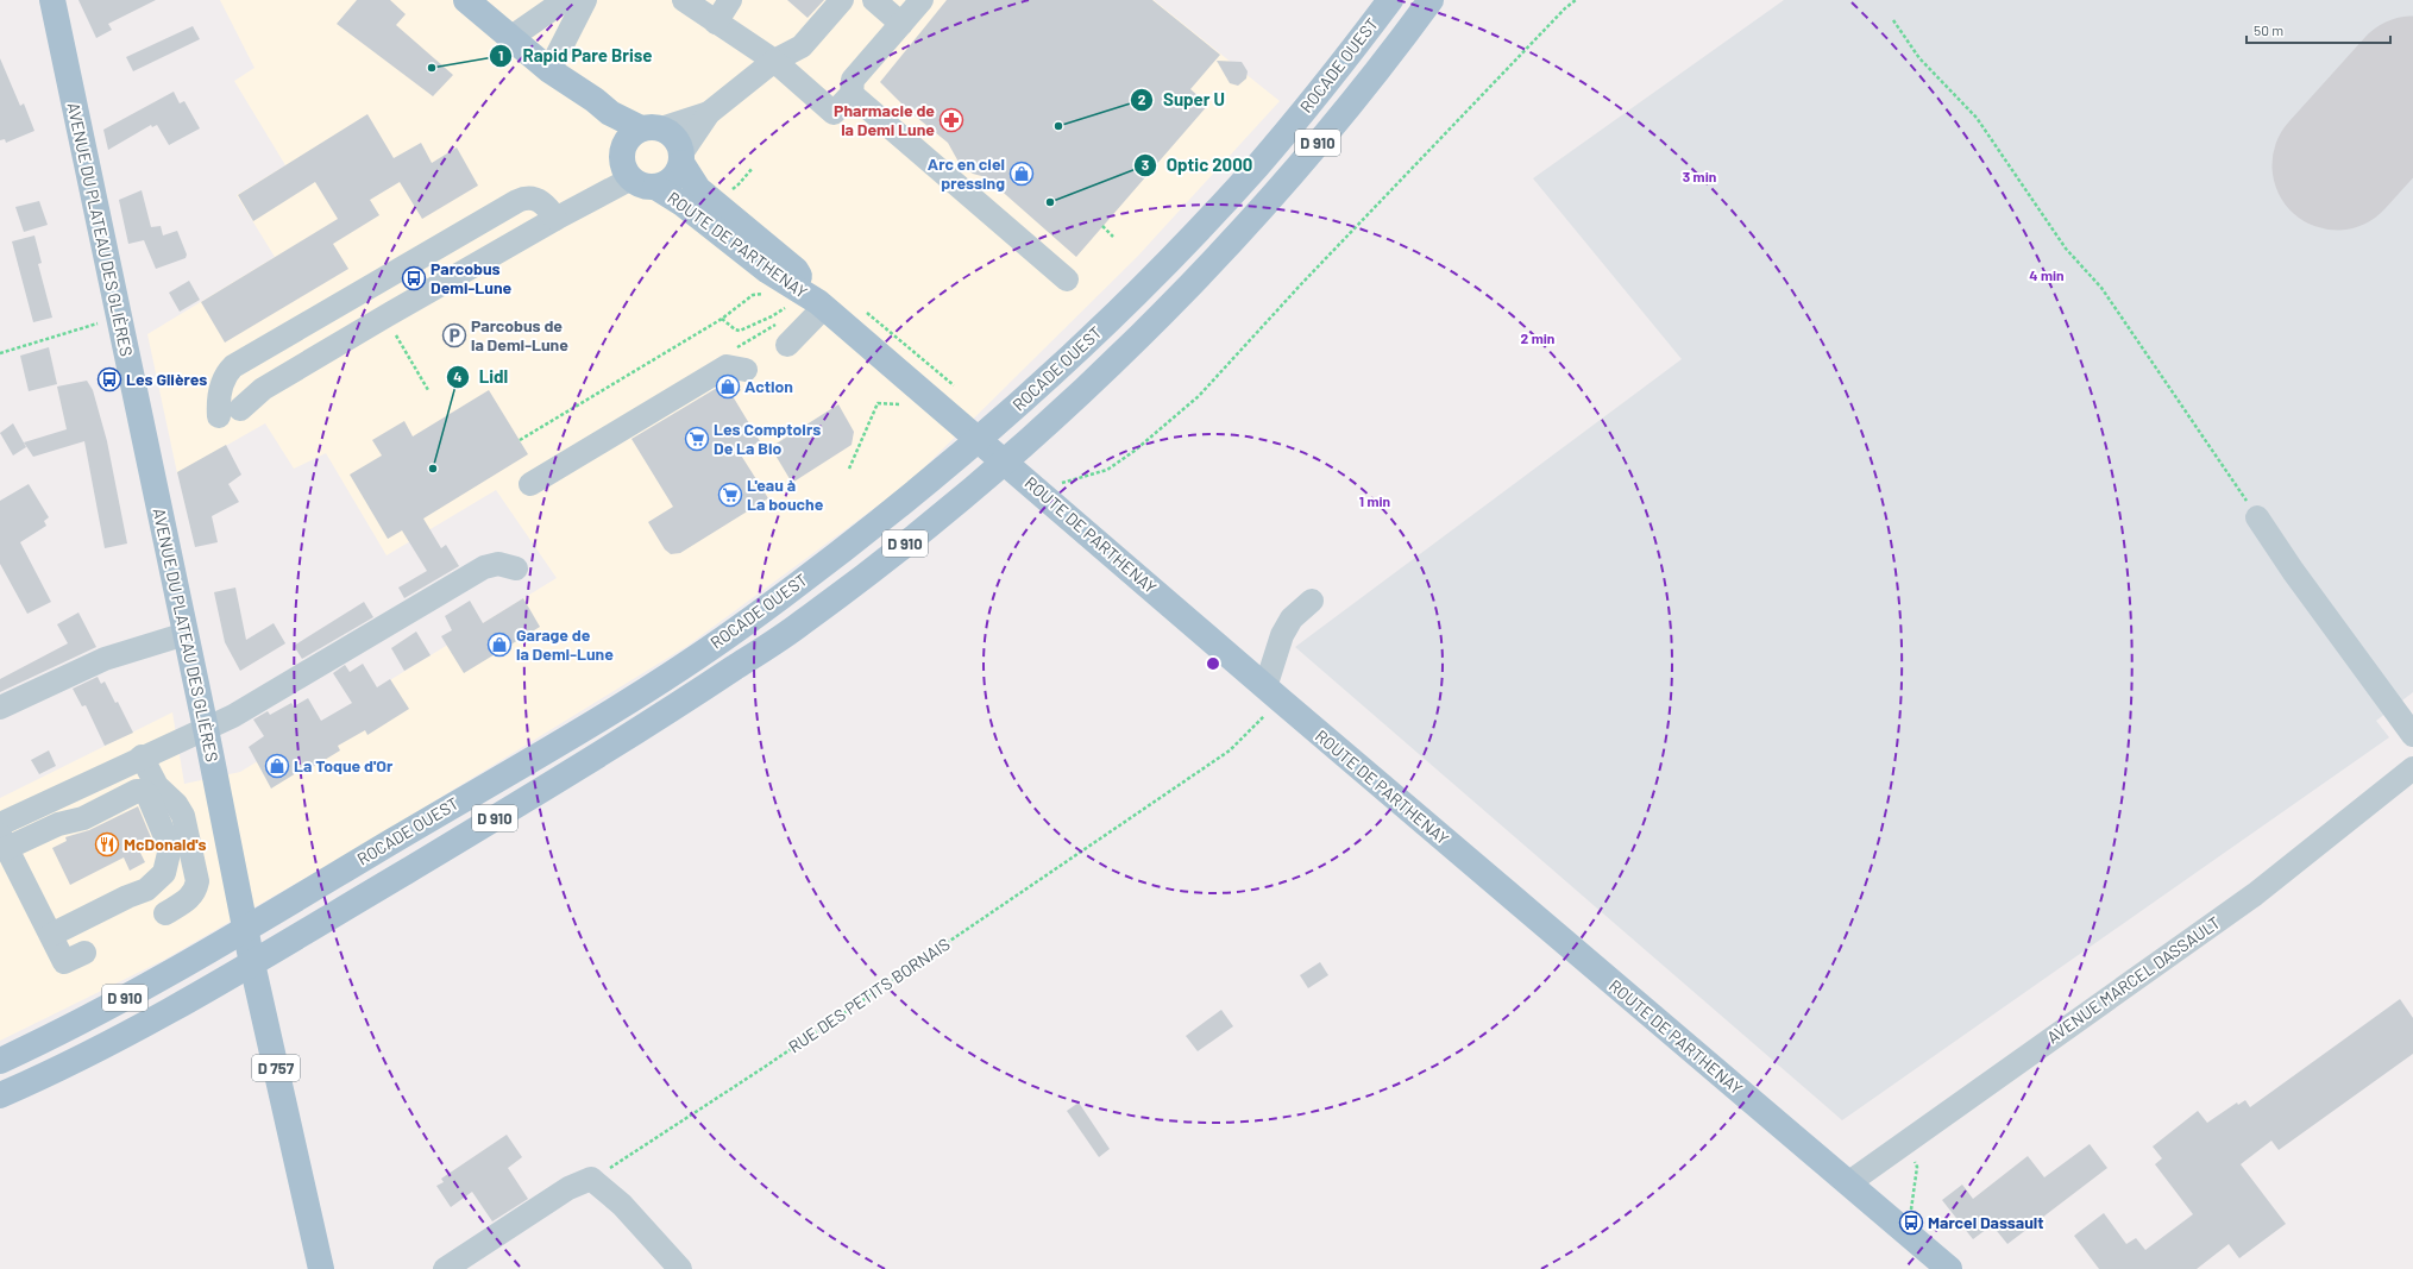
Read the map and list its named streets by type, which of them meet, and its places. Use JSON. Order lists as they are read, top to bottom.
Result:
{
  "streets": {
    "main road": [
      "ROCADE OUEST",
      "D 910",
      "AVENUE DU PLATEAU DES GLIÈRES",
      "ROUTE DE PARTHENAY",
      "D 757"
    ],
    "street": ["AVENUE MARCEL DASSAULT"],
    "path": ["RUE DES PETITS BORNAIS"]
  },
  "crossings": [
    ["ROCADE OUEST", "D 910"],
    ["ROCADE OUEST", "AVENUE DU PLATEAU DES GLIÈRES"],
    ["ROCADE OUEST", "ROUTE DE PARTHENAY"],
    ["D 910", "AVENUE DU PLATEAU DES GLIÈRES"],
    ["D 910", "ROUTE DE PARTHENAY"],
    ["ROUTE DE PARTHENAY", "AVENUE MARCEL DASSAULT"],
    ["ROUTE DE PARTHENAY", "RUE DES PETITS BORNAIS"]
  ],
  "places": {
    "other": [
      "Rapid Pare Brise",
      "Super U",
      "Optic 2000",
      "Lidl"
    ],
    "pharmacy": ["Pharmacie de la Demi Lune"],
    "shop": [
      "Arc en ciel pressing",
      "Action",
      "Garage de la Demi-Lune",
      "La Toque d'Or"
    ],
    "bus stop": ["Parcobus Demi-Lune", "Les Glières", "Marcel Dassault"],
    "parking": ["Parcobus de la Demi-Lune"],
    "supermarket": ["Les Comptoirs De La Bio", "L'eau à La bouche"],
    "restaurant": ["McDonald's"]
  },
  "scale_bar": "50 m",
  "rings": [
    "3 min",
    "4 min",
    "2 min",
    "1 min"
  ]
}
